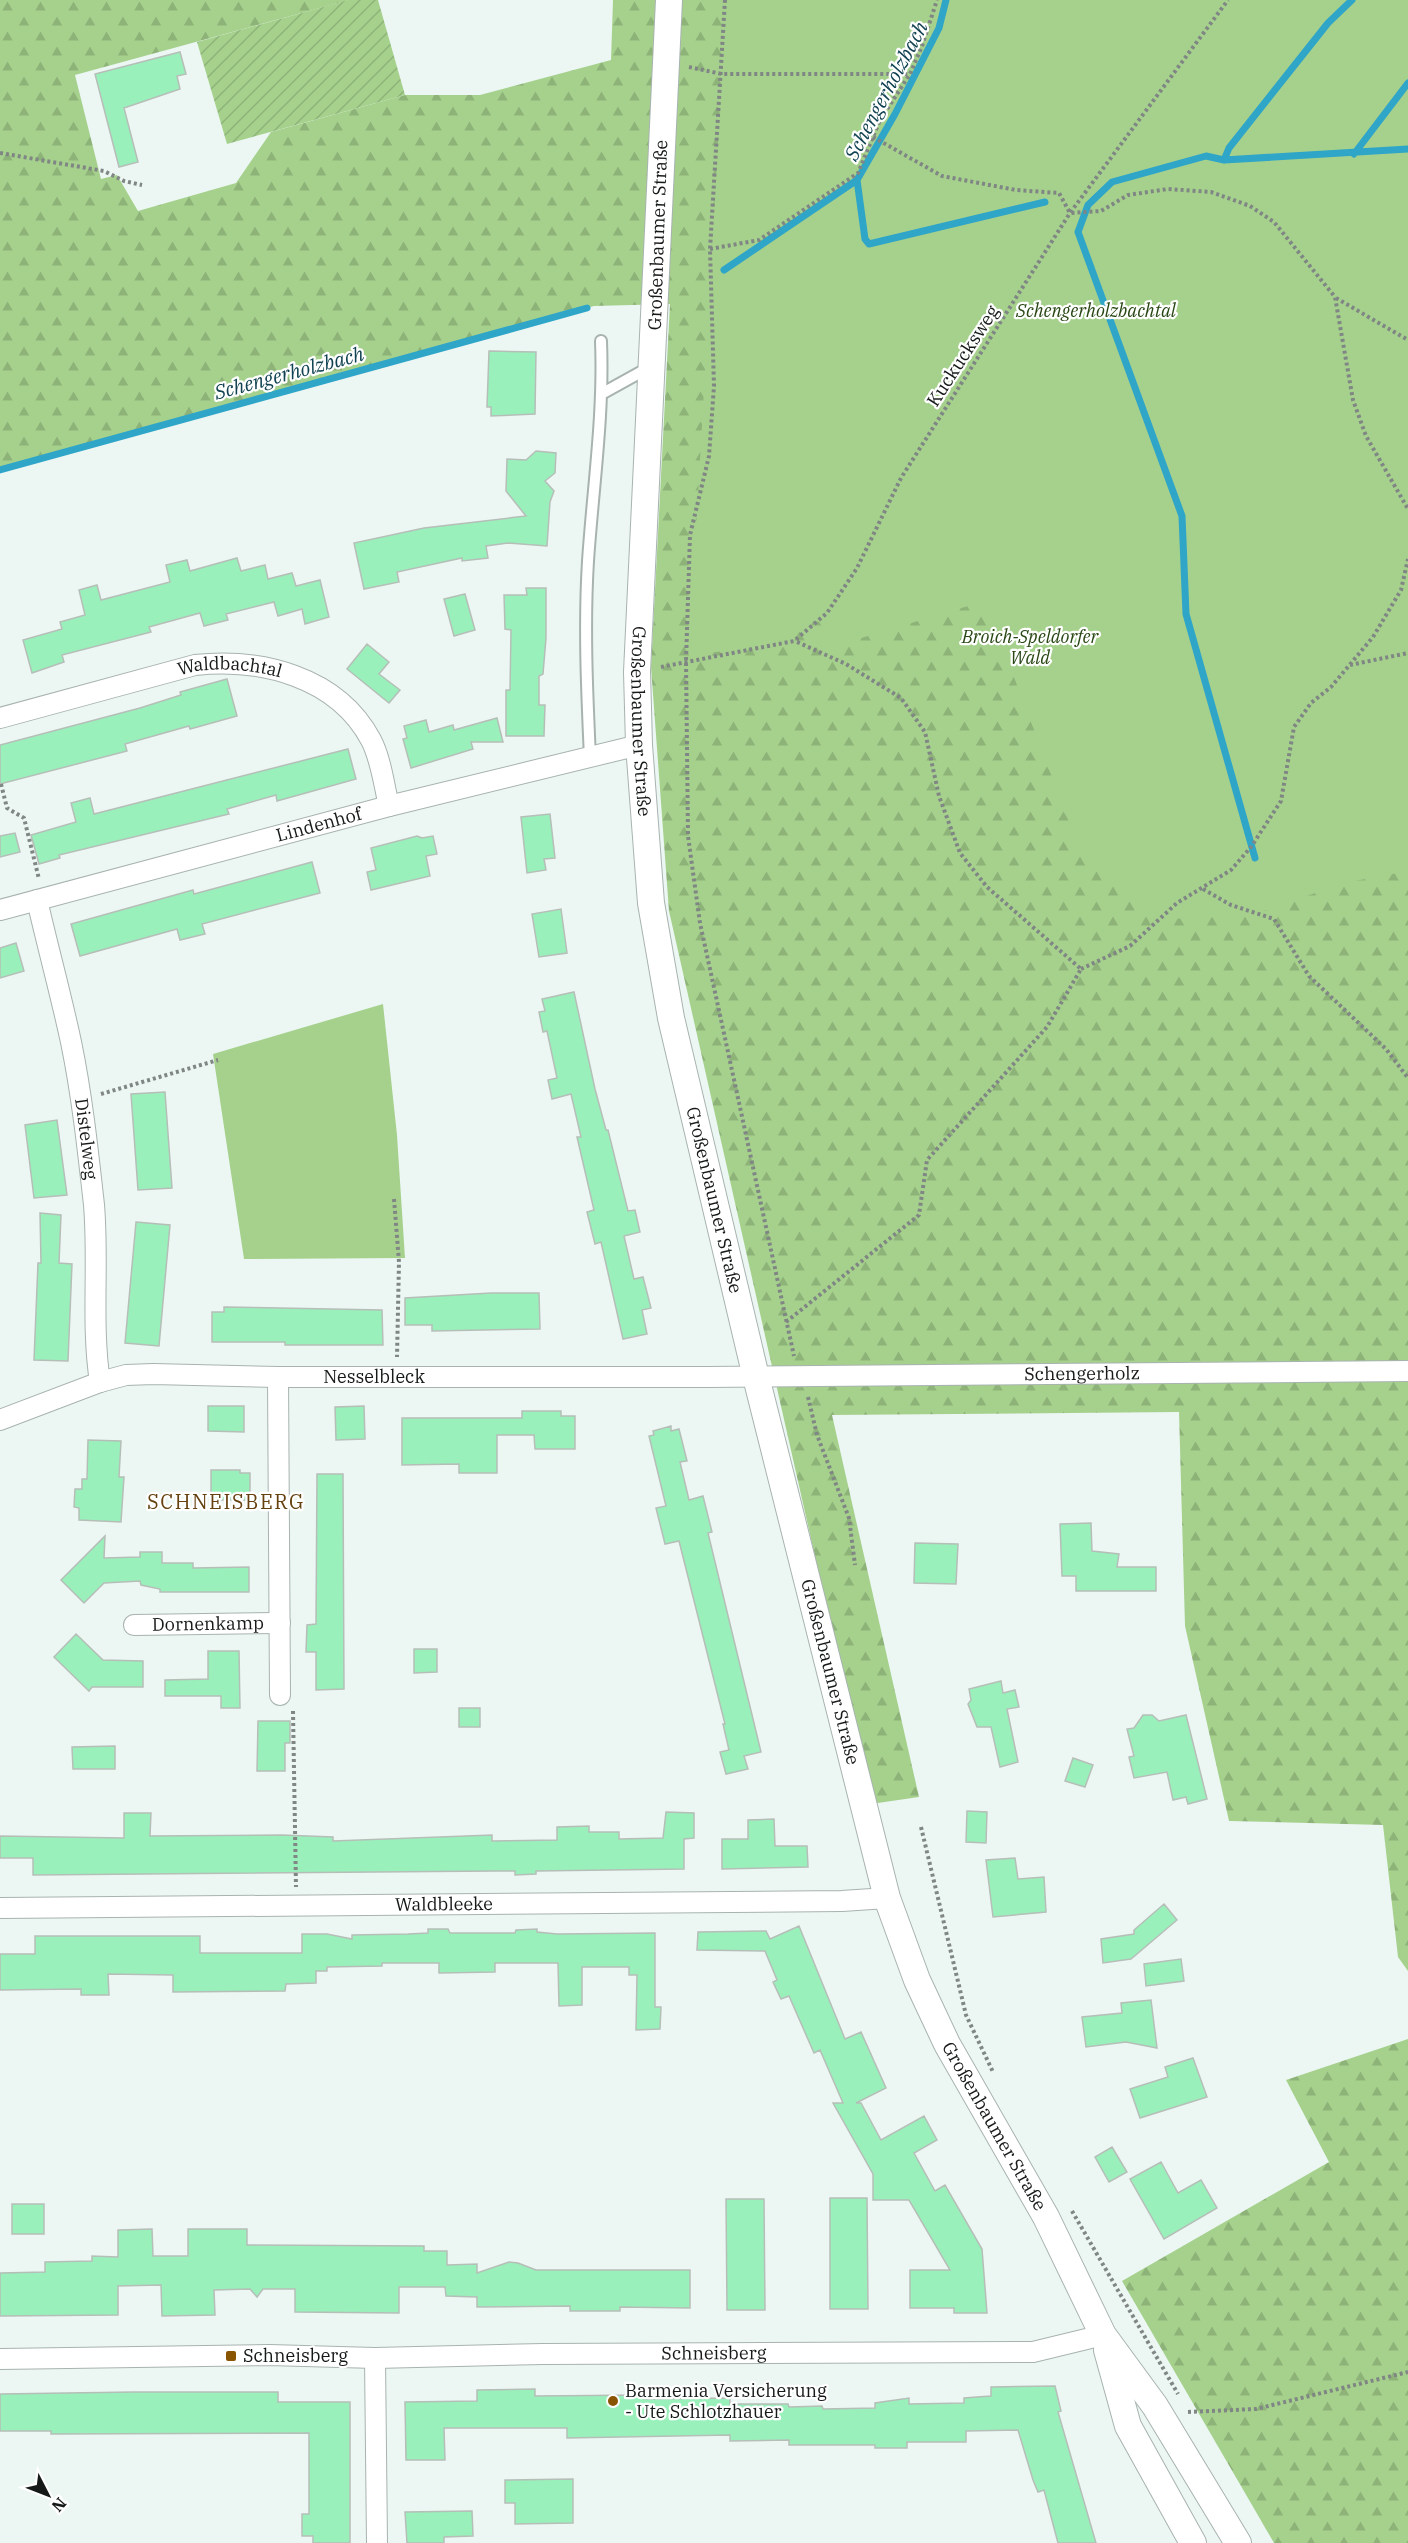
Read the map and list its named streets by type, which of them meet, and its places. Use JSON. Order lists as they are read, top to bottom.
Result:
{
  "streets": {
    "street": [
      "Großenbaumer Straße",
      "Waldbachtal",
      "Lindenhof",
      "Distelweg",
      "Schengerholz",
      "Nesselbleck",
      "Dornenkamp",
      "Waldbleeke",
      "Schneisberg"
    ],
    "path": ["Kuckucksweg"]
  },
  "crossings": [
    ["Großenbaumer Straße", "Lindenhof"],
    ["Großenbaumer Straße", "Schengerholz"],
    ["Großenbaumer Straße", "Nesselbleck"],
    ["Großenbaumer Straße", "Waldbleeke"],
    ["Großenbaumer Straße", "Schneisberg"],
    ["Waldbachtal", "Lindenhof"],
    ["Lindenhof", "Distelweg"],
    ["Distelweg", "Nesselbleck"],
    ["Schengerholz", "Nesselbleck"],
    ["Nesselbleck", "Dornenkamp"]
  ],
  "districts": ["SCHNEISBERG"],
  "water": ["Schengerholzbach"],
  "parks": ["Schengerholzbachtal", "Broich-Speldorfer Wald"],
  "places": {
    "transit": ["Schneisberg"],
    "other": ["Barmenia Versicherung - Ute Schlotzhauer"]
  },
  "north": "bottom right"
}
